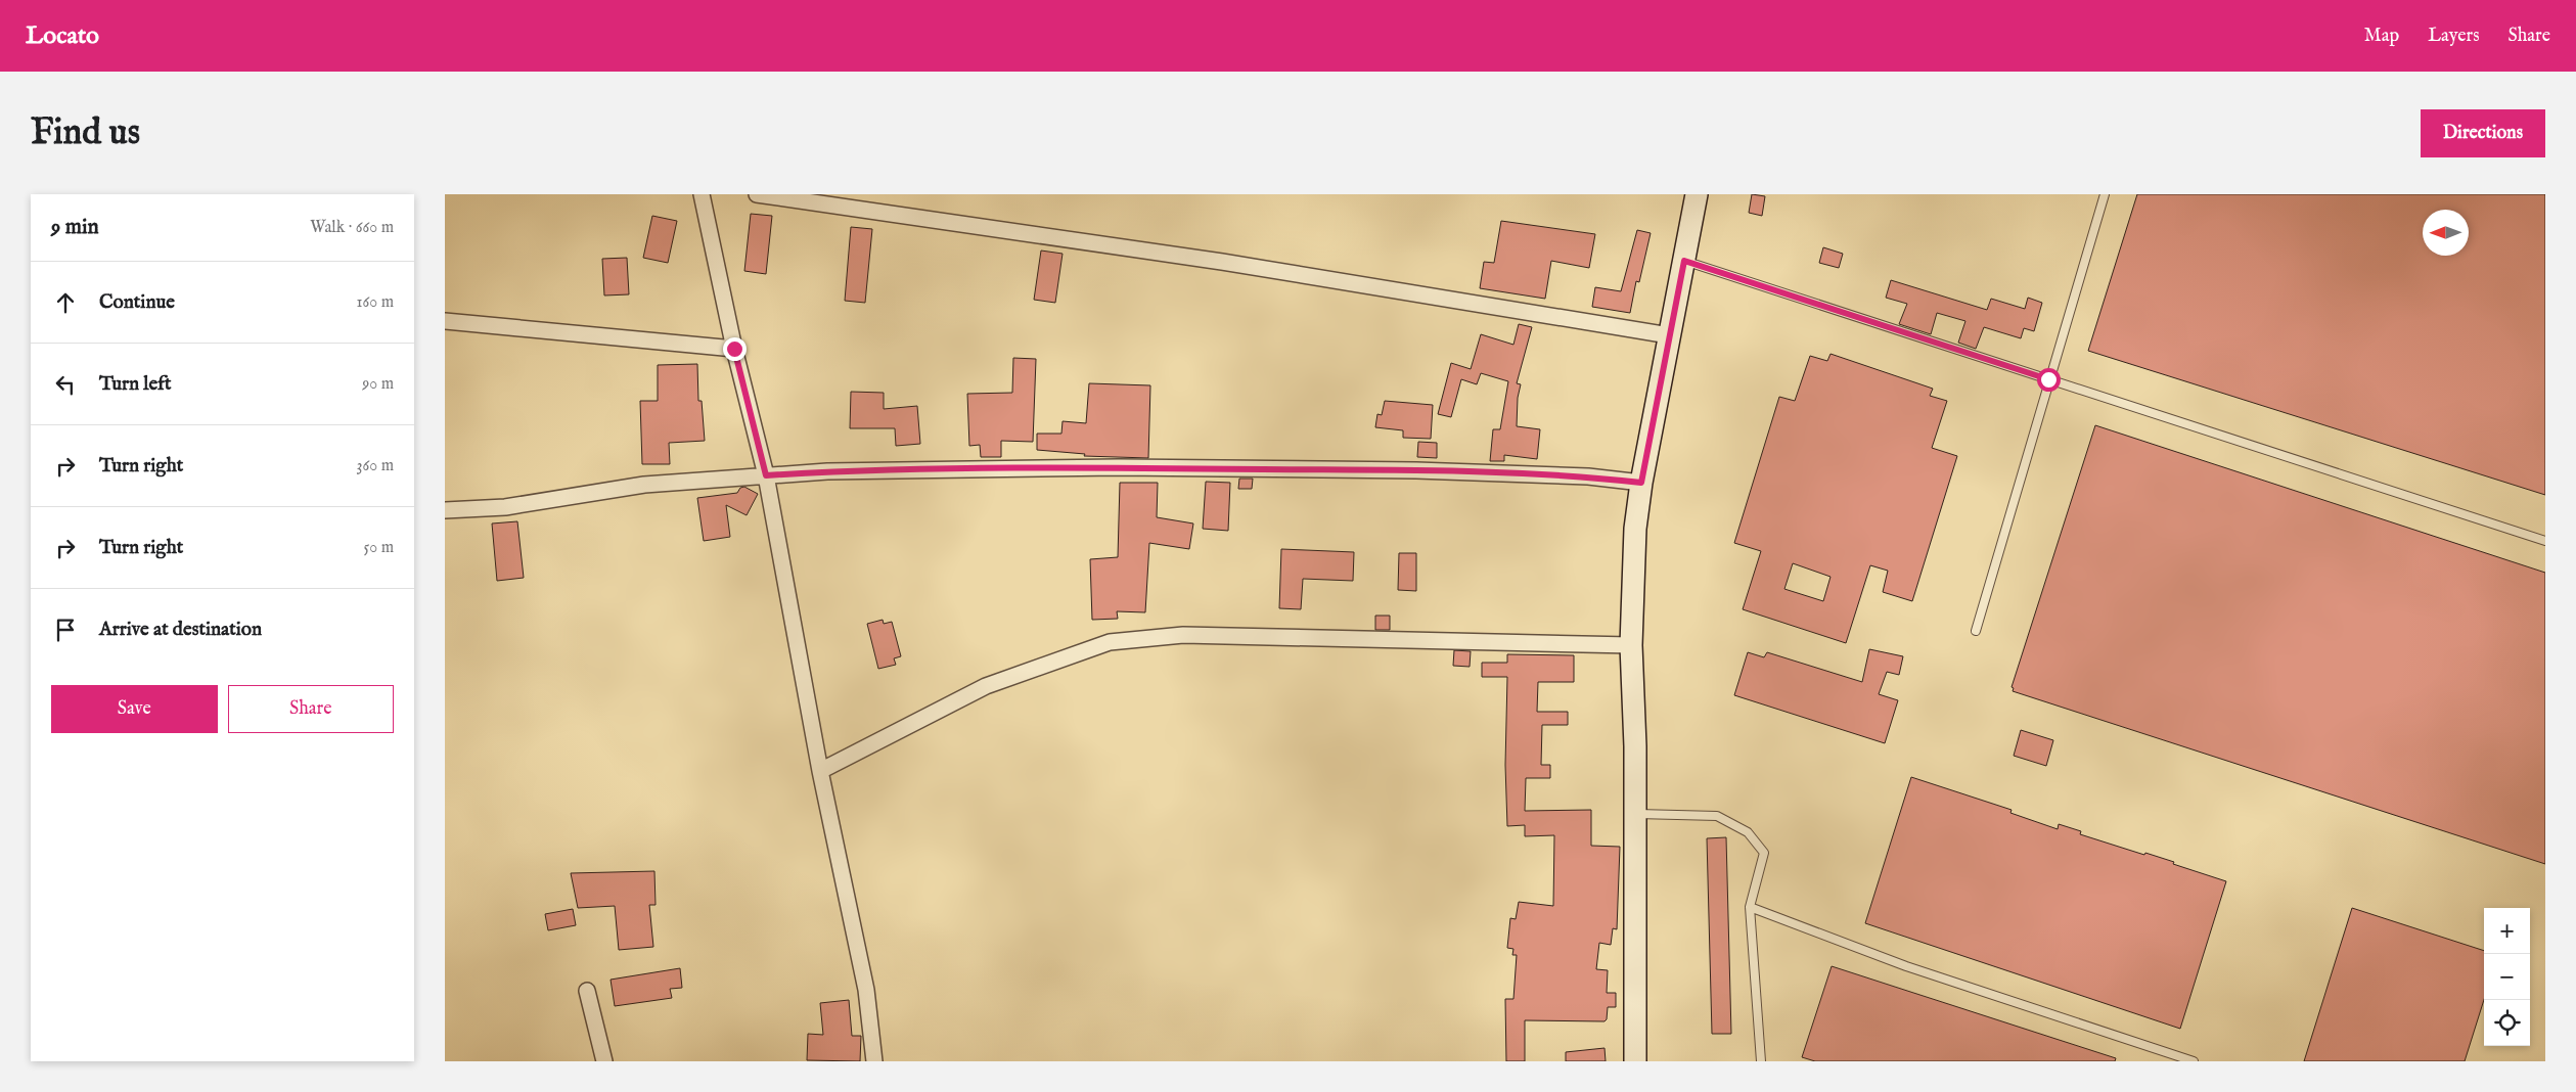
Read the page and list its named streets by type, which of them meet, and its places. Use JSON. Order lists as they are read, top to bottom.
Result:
{
  "north": "left",
  "page": {
    "header": "Locato",
    "nav": ["Map", "Layers", "Share"],
    "buttons": [
      "Directions",
      ["Save", "Share"]
    ],
    "title": "Find us",
    "heading": ["9 min", "Walk · 660 m"],
    "list": [
      ["Continue", "160 m"],
      ["Turn left", "90 m"],
      ["Turn right", "360 m"],
      ["Turn right", "50 m"],
      "Arrive at destination"
    ],
    "map_buttons": ["+", "−"]
  }
}
